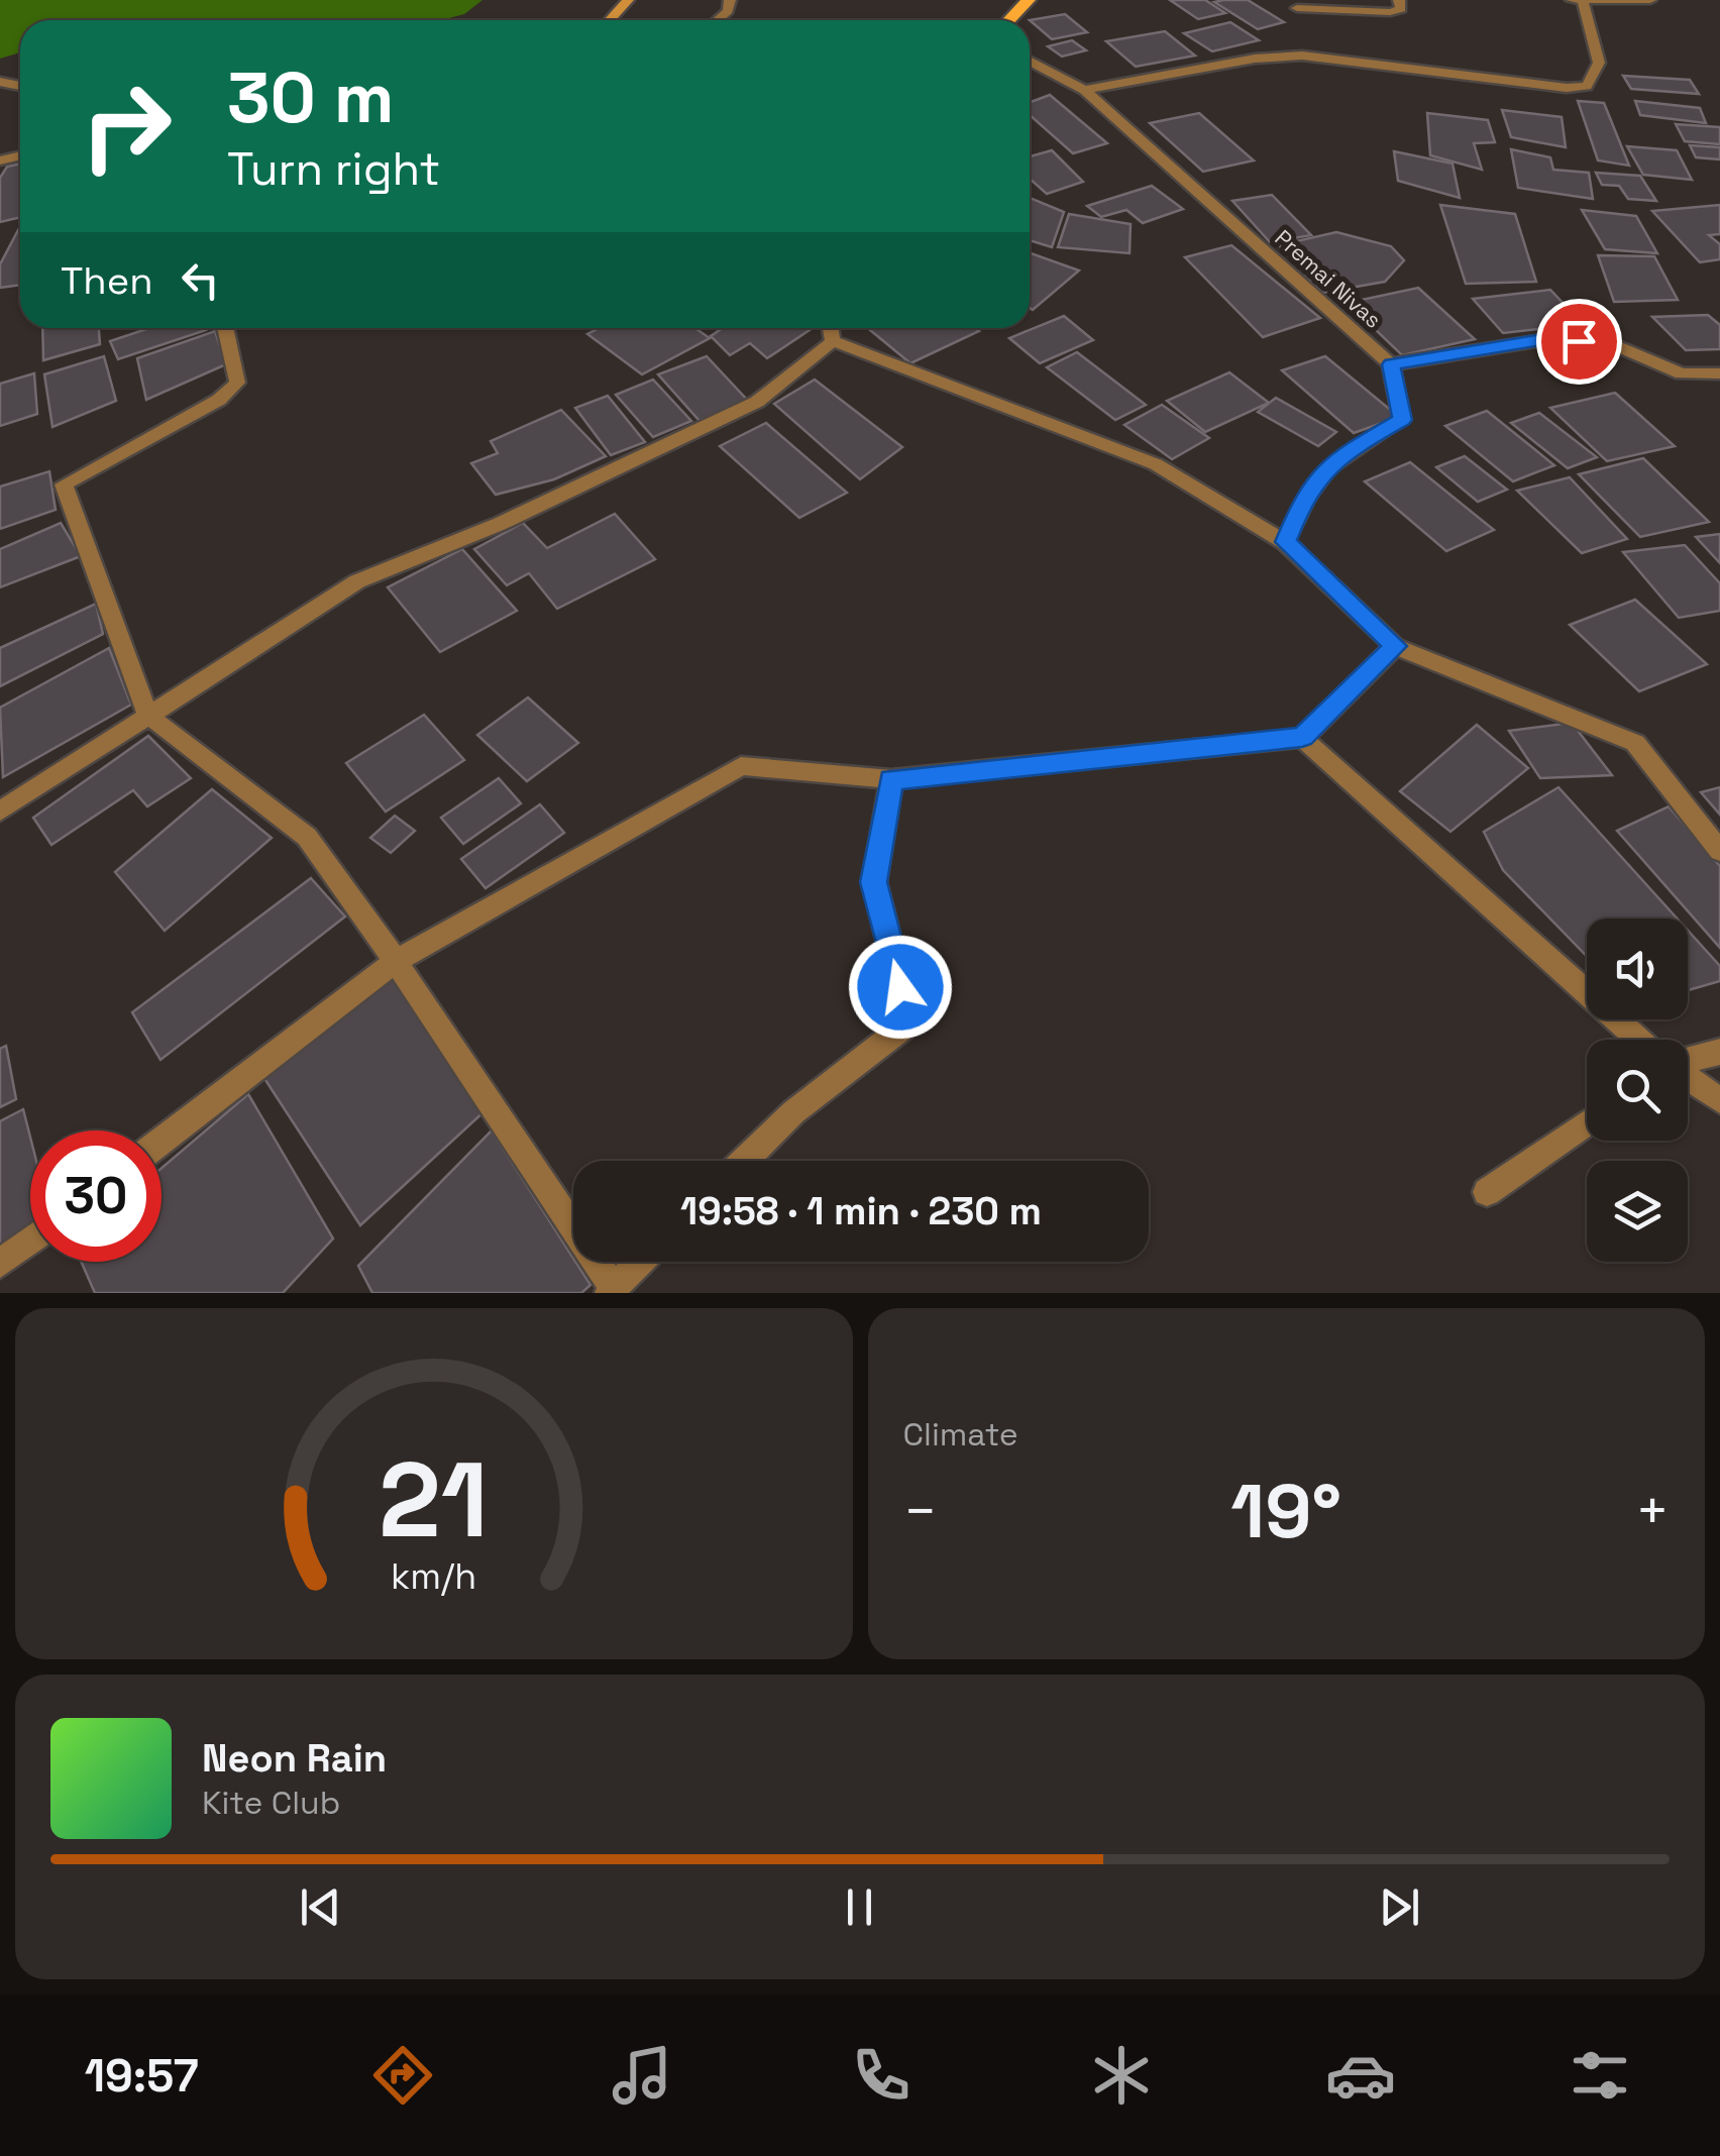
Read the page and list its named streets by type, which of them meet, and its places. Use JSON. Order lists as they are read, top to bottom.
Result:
{
  "streets": {
    "street": ["Premai Nivas"]
  },
  "page": {
    "turn": ["30 m", "Turn right"],
    "then": "Then",
    "limit": "30",
    "trip": "19:58 · 1 min · 230 m",
    "tile": "Climate",
    "heat": ["−", "19°", "+"],
    "song": ["Neon Rain", "Kite Club"],
    "tabs": "19:57",
    "gauge": ["21", "km/h"]
  }
}
